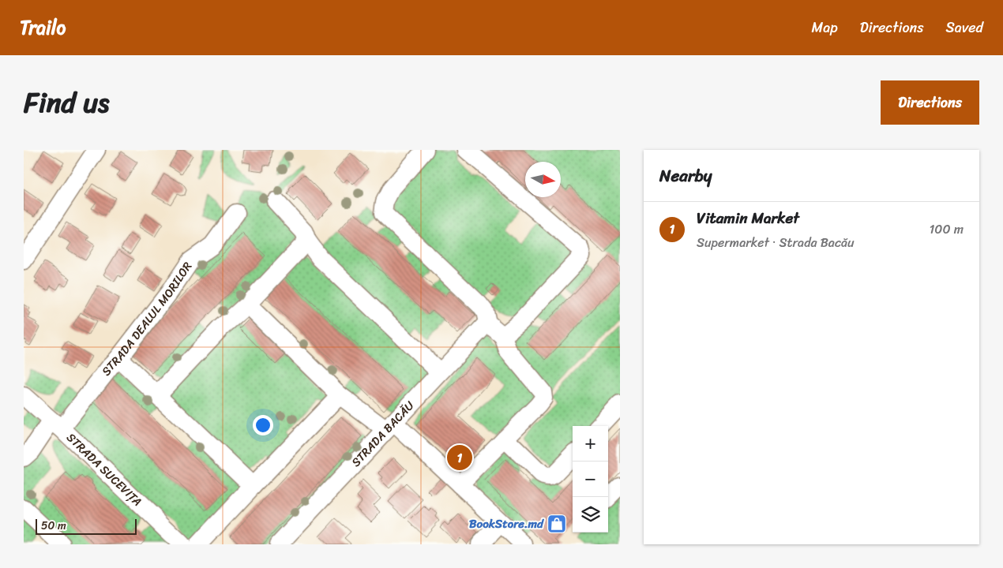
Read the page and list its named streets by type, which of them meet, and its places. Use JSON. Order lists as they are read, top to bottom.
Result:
{
  "streets": {
    "street": ["STRADA DEALUL MORILOR", "STRADA BACĂU", "STRADA SUCEVIȚA"]
  },
  "crossings": [
    ["STRADA DEALUL MORILOR", "STRADA SUCEVIȚA"]
  ],
  "places": {
    "shop": ["BookStore.md"]
  },
  "scale_bar": "50 m",
  "north": "right",
  "page": {
    "header": "Trailo",
    "nav": ["Map", "Directions", "Saved"],
    "title": "Find us",
    "buttons": "Directions",
    "heading": "Nearby",
    "list": [
      {
        "mark": "1",
        "name": "Vitamin Market",
        "note": "Supermarket · Strada Bacău",
        "value": "100 m"
      }
    ],
    "map_buttons": ["+", "−"],
    "pins": "1",
    "scale": "50 m"
  }
}
